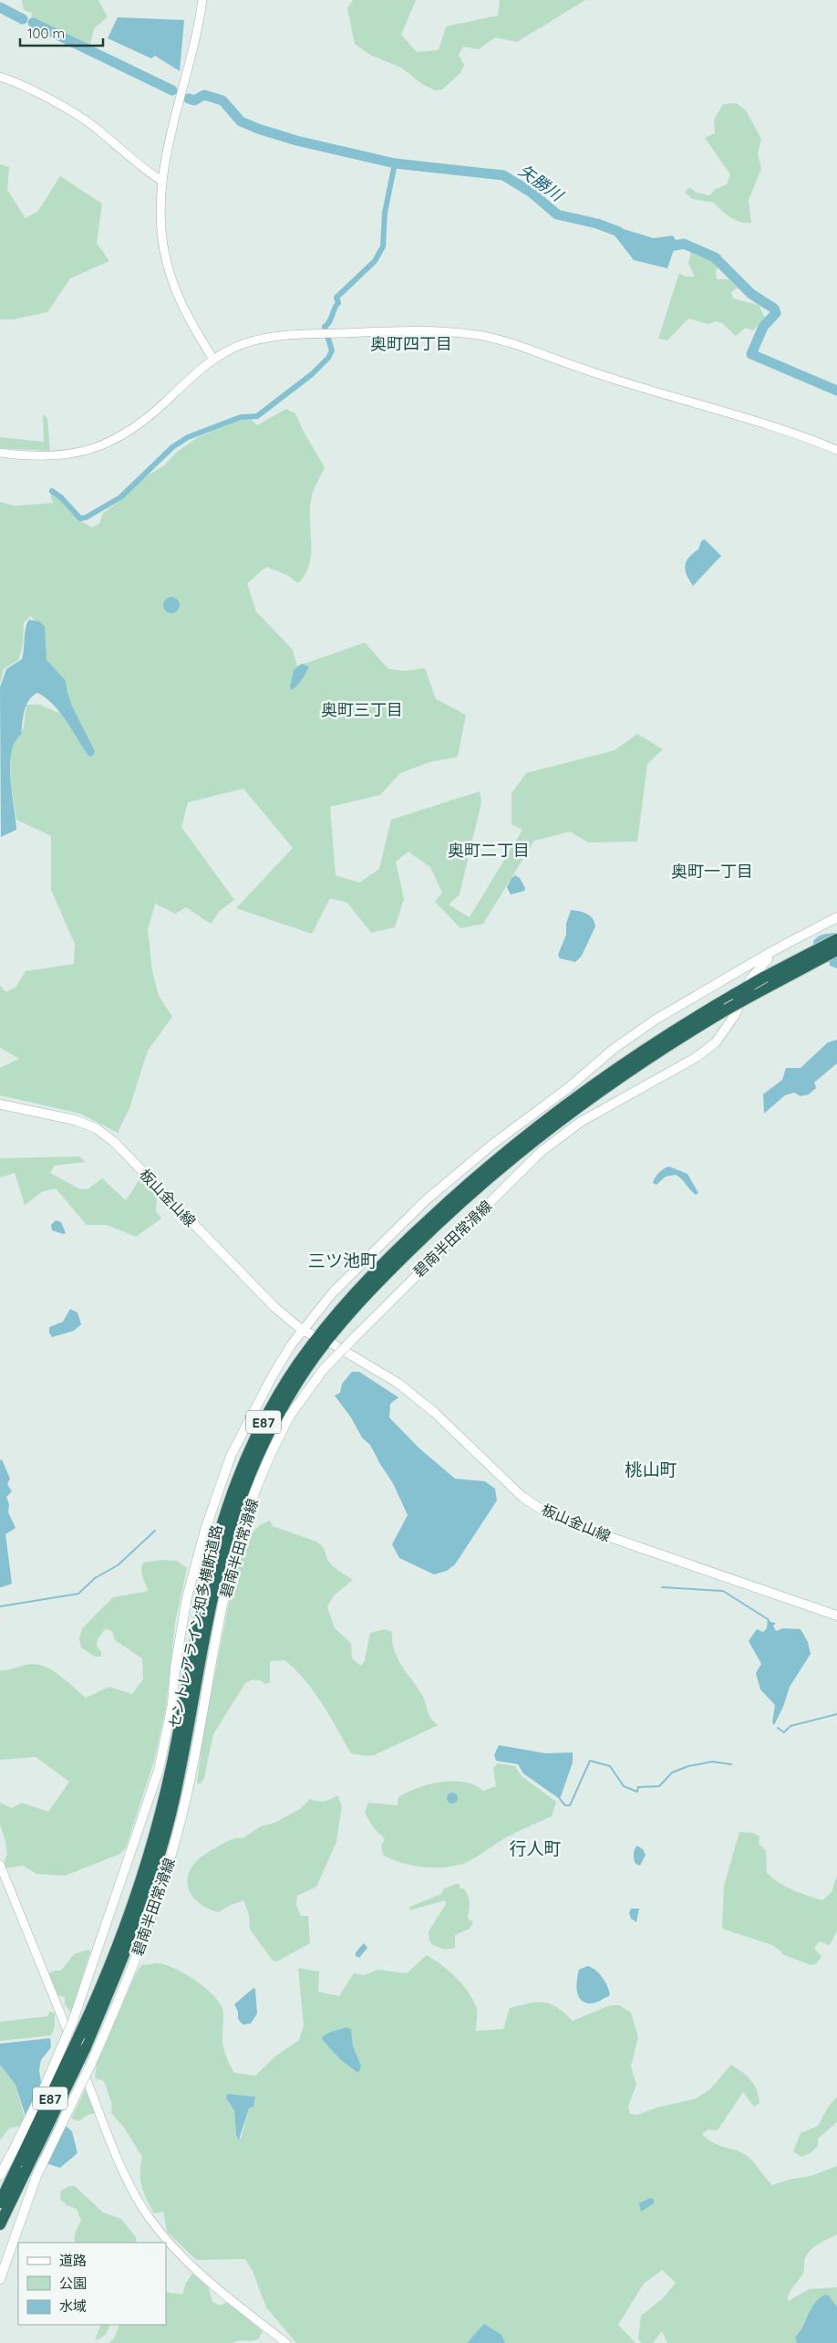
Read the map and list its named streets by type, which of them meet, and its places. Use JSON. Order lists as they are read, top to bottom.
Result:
{
  "streets": {
    "highway": ["E87", "セントレアライン;知多横断道路"],
    "main road": ["板山金山線", "碧南半田常滑線"]
  },
  "crossings": [
    ["板山金山線", "碧南半田常滑線"],
    ["碧南半田常滑線", "セントレアライン;知多横断道路"]
  ],
  "districts": [
    "奥町四丁目",
    "奥町三丁目",
    "奥町二丁目",
    "奥町一丁目",
    "三ツ池町",
    "桃山町",
    "行人町"
  ],
  "water": ["矢勝川"],
  "legend": ["道路", "公園", "水域"],
  "scale_bar": "100 m"
}
